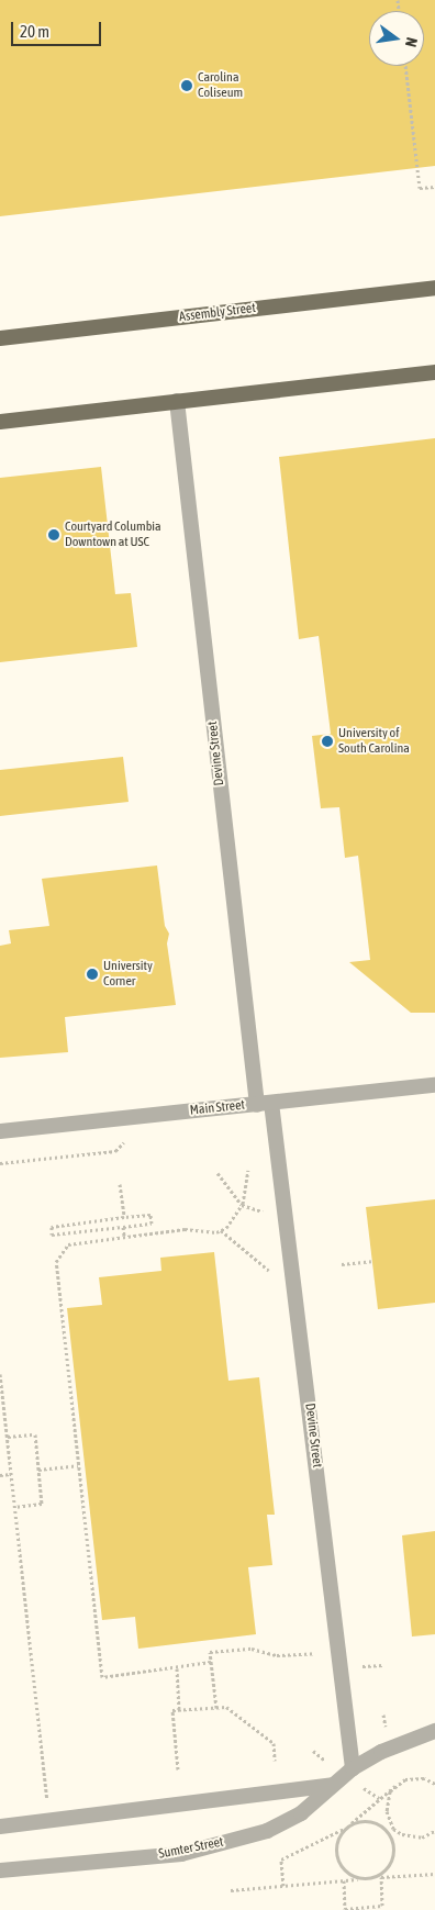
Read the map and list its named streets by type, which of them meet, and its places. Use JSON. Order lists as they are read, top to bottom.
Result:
{
  "streets": {
    "main road": ["Assembly Street"],
    "street": ["Devine Street", "Main Street", "Sumter Street"]
  },
  "crossings": [
    ["Devine Street", "Main Street"],
    ["Devine Street", "Sumter Street"]
  ],
  "places": [
    "Carolina Coliseum",
    "Courtyard Columbia Downtown at USC",
    "University of South Carolina",
    "University Corner"
  ],
  "scale_bar": "20 m",
  "north": "right"
}
